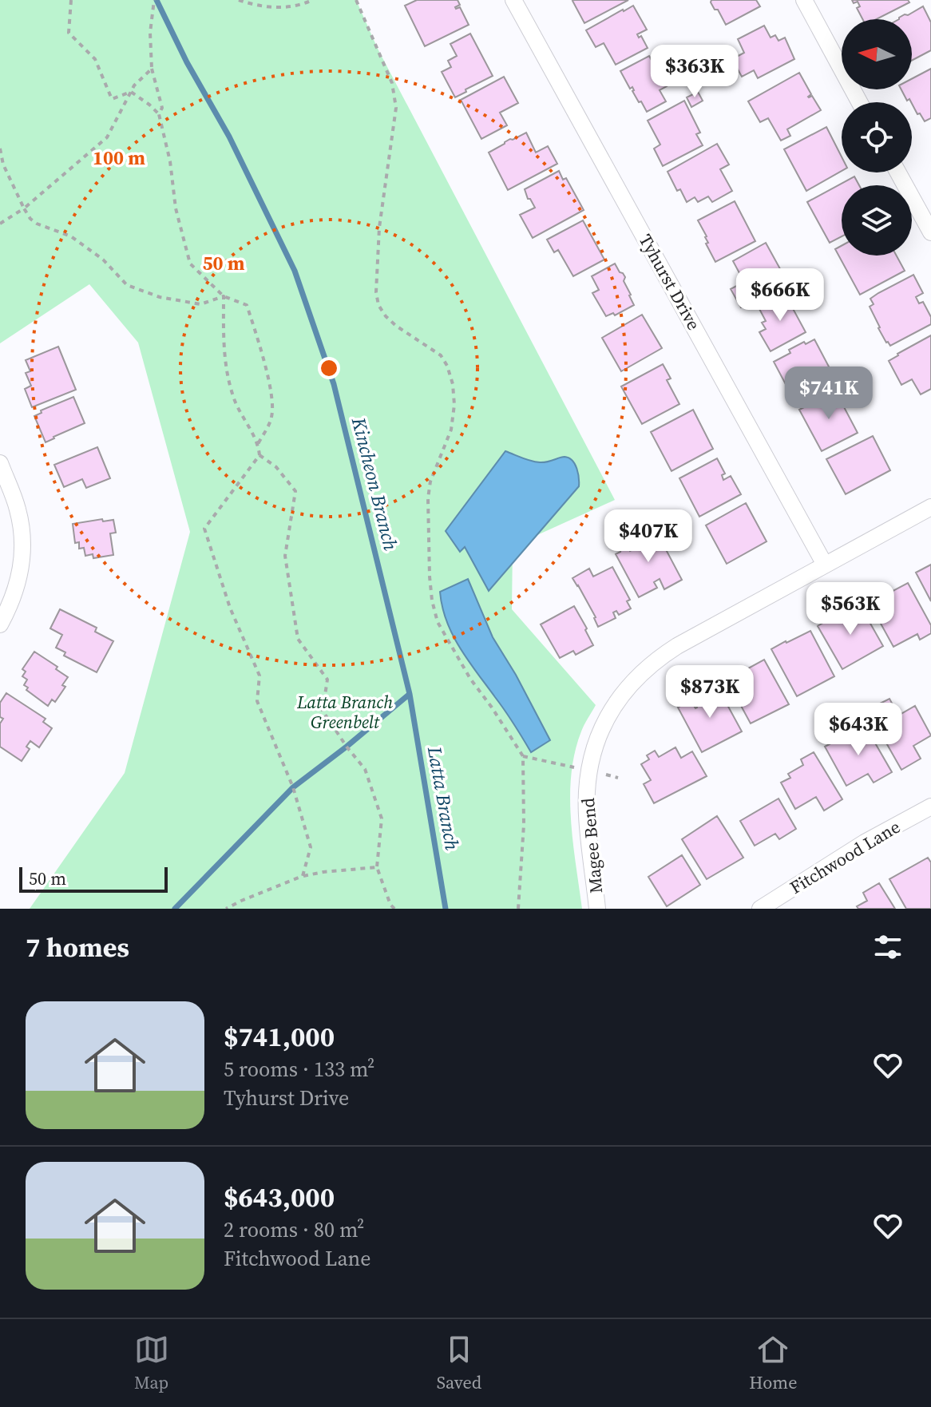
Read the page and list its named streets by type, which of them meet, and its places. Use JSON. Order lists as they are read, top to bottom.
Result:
{
  "streets": {
    "street": ["Tyhurst Drive", "Magee Bend", "Fitchwood Lane"]
  },
  "crossings": [
    ["Tyhurst Drive", "Magee Bend"]
  ],
  "water": ["Kincheon Branch", "Latta Branch"],
  "parks": ["Latta Branch Greenbelt"],
  "scale_bar": "50 m",
  "north": "left",
  "page": {
    "price": [
      "$363K",
      "$666K",
      "$741K",
      "$407K",
      "$563K",
      "$873K",
      "$643K"
    ],
    "scale": "50 m",
    "heading": "7 homes",
    "list": [
      {
        "name": "$741,000",
        "note": "5 rooms · 133 m² · Tyhurst Drive"
      },
      {
        "name": "$643,000",
        "note": "2 rooms · 80 m² · Fitchwood Lane"
      }
    ],
    "tabs": ["Map", "Saved", "Home"]
  },
  "rings": ["100 m", "50 m"]
}
